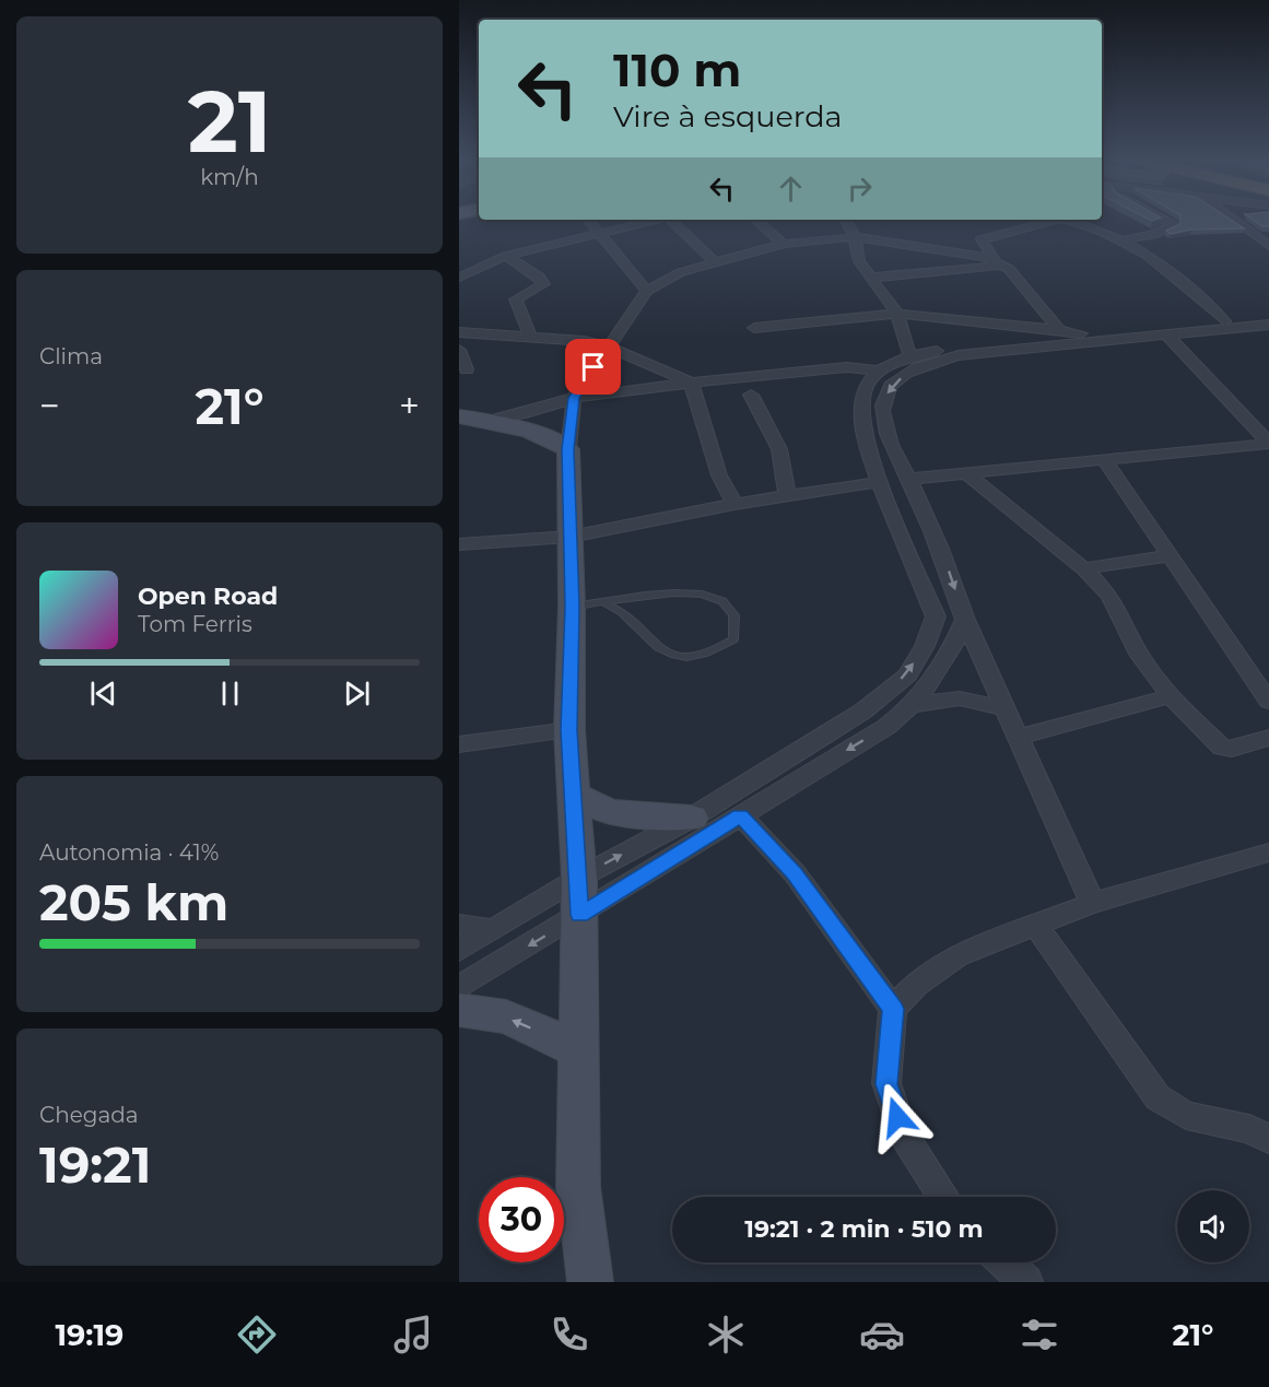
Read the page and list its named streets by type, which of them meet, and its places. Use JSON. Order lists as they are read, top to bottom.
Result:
{
  "page": {
    "tile": [
      ["21", "km/h"],
      "Clima",
      ["Autonomia · 41%", "205 km"],
      ["Chegada", "19:21"]
    ],
    "turn": ["110 m", "Vire à esquerda"],
    "heat": ["−", "21°", "+"],
    "song": ["Open Road", "Tom Ferris"],
    "limit": "30",
    "trip": "19:21 · 2 min · 510 m",
    "tabs": ["19:19", "21°"]
  }
}
